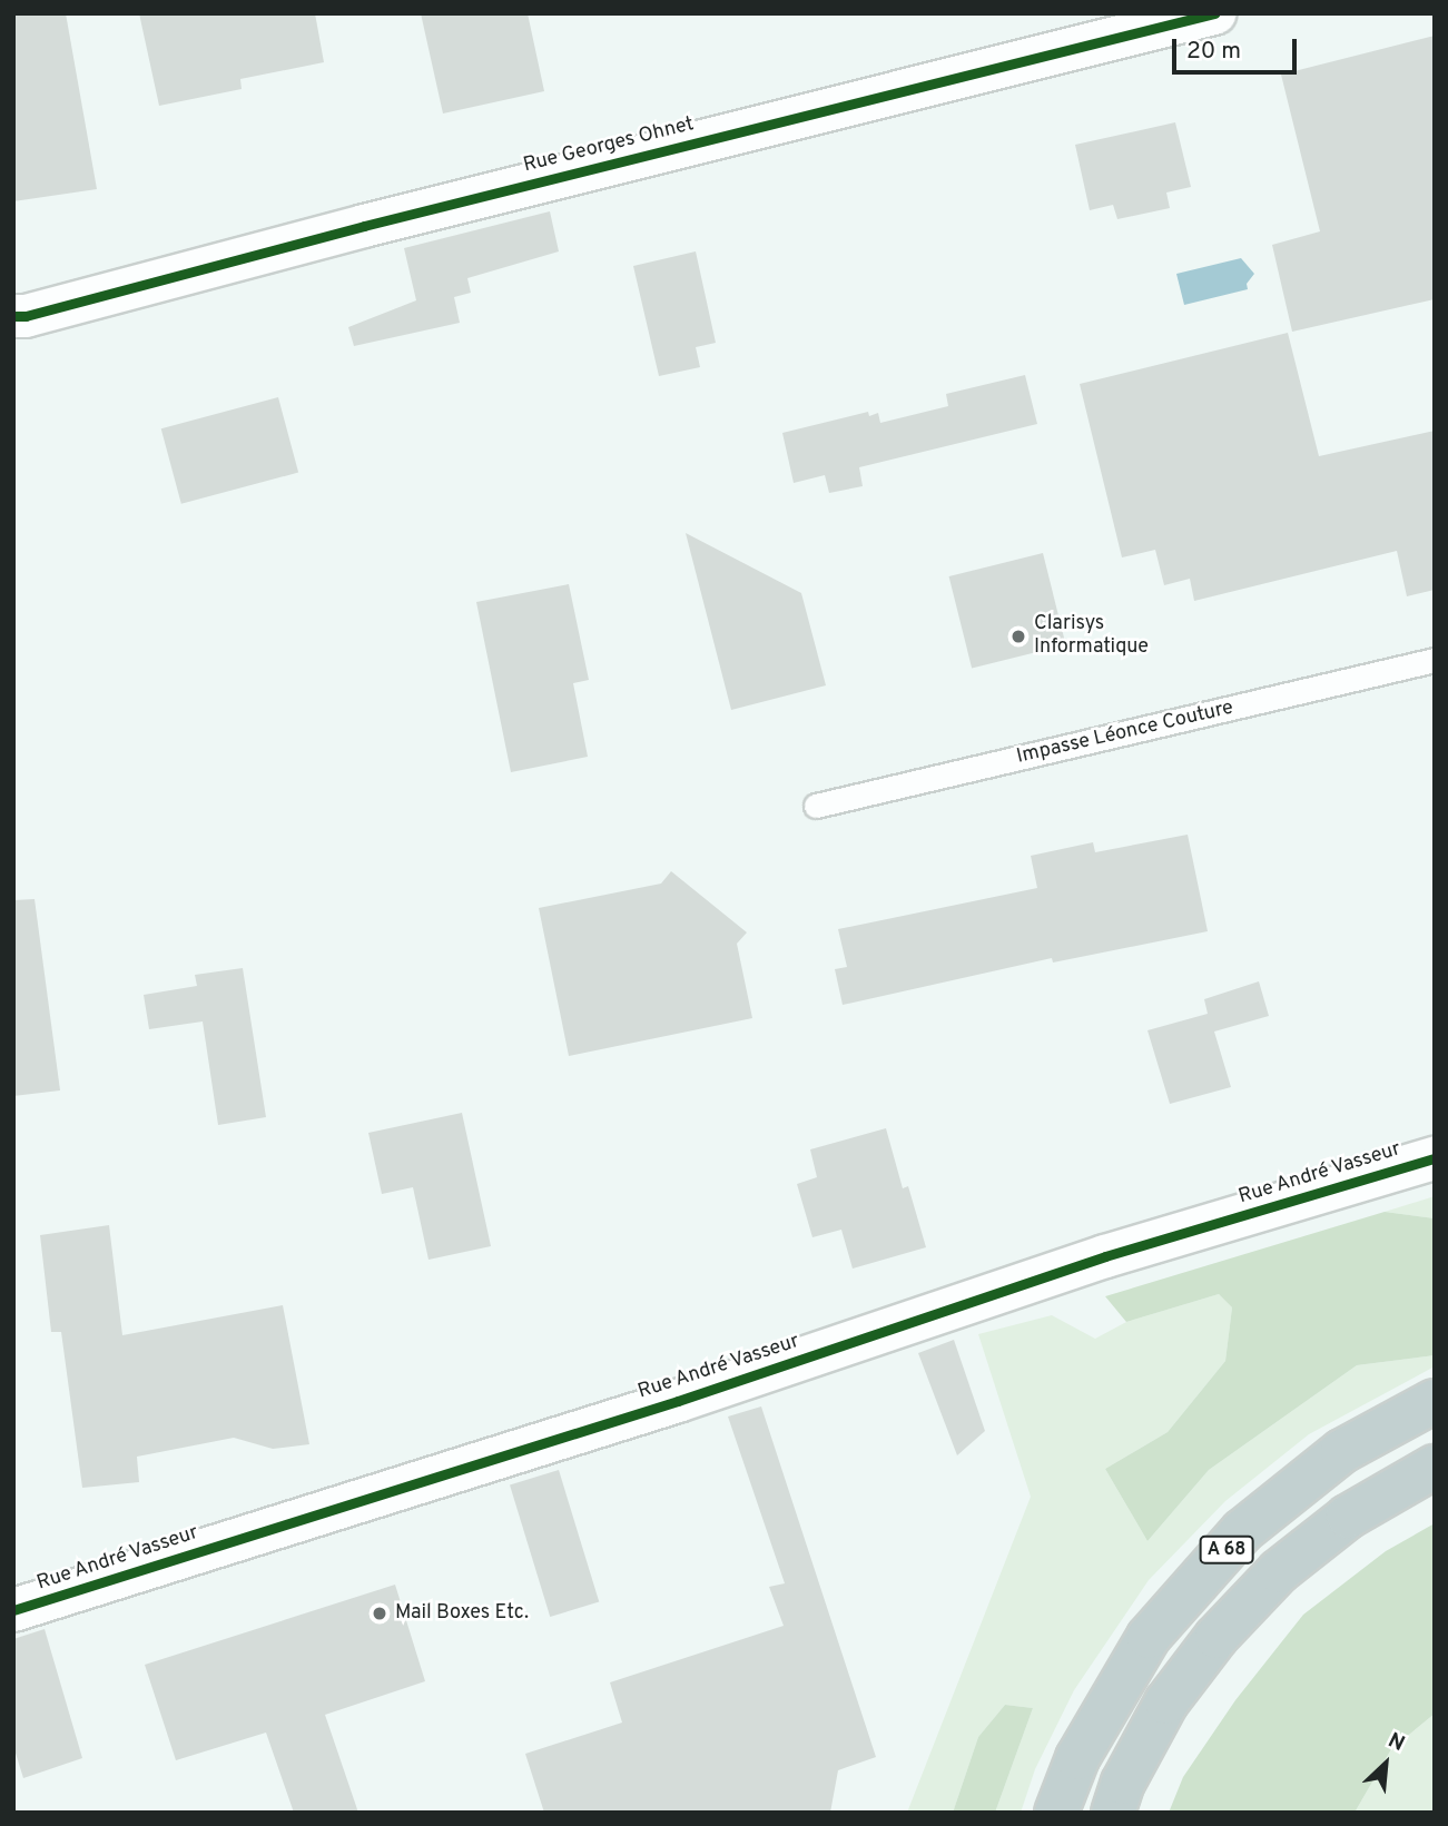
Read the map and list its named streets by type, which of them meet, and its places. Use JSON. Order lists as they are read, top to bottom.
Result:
{
  "streets": {
    "highway": ["A 68"],
    "street": ["Rue Georges Ohnet", "Rue André Vasseur"],
    "lane": ["Impasse Léonce Couture"]
  },
  "places": ["Clarisys Informatique", "Mail Boxes Etc."],
  "scale_bar": "20 m",
  "north": "top right"
}
